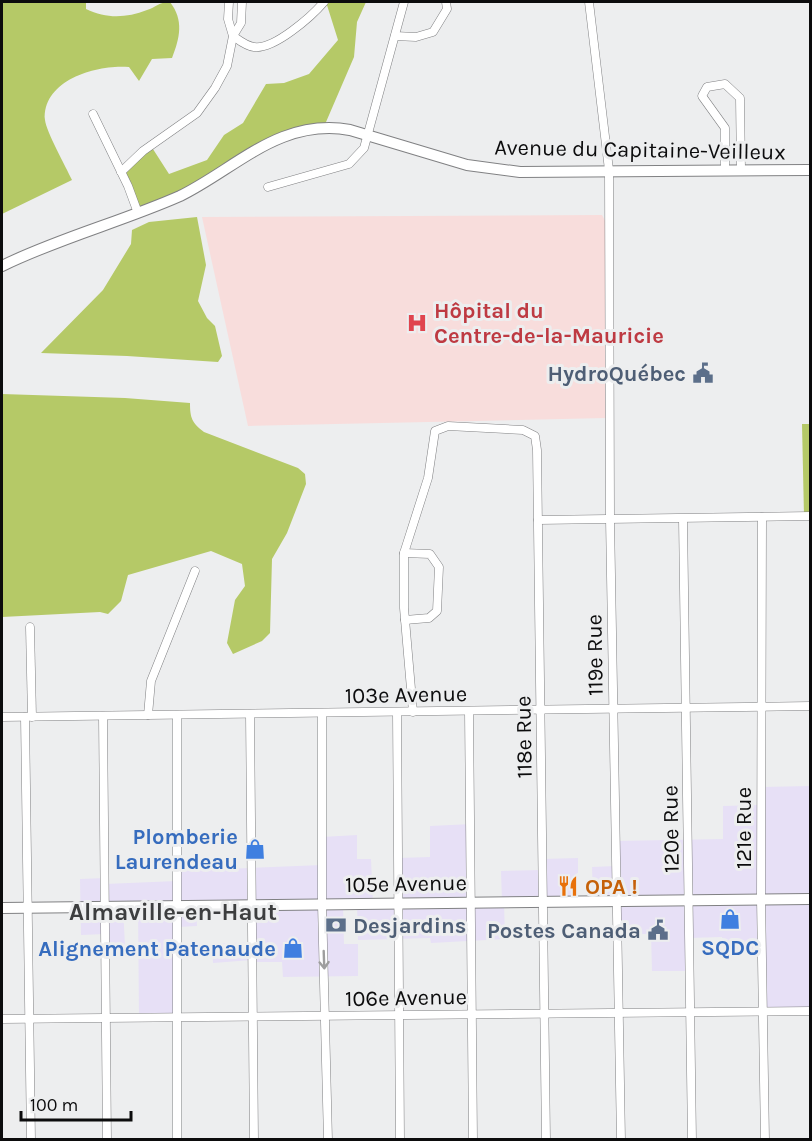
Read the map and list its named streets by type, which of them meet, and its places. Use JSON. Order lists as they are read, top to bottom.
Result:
{
  "streets": {
    "street": [
      "Avenue du Capitaine-Veilleux",
      "119e Rue",
      "103e Avenue",
      "118e Rue",
      "121e Rue",
      "120e Rue",
      "105e Avenue",
      "106e Avenue"
    ]
  },
  "crossings": [
    ["Avenue du Capitaine-Veilleux", "119e Rue"],
    ["119e Rue", "103e Avenue"],
    ["119e Rue", "105e Avenue"],
    ["119e Rue", "106e Avenue"],
    ["103e Avenue", "118e Rue"],
    ["103e Avenue", "121e Rue"],
    ["103e Avenue", "120e Rue"],
    ["118e Rue", "105e Avenue"],
    ["118e Rue", "106e Avenue"],
    ["121e Rue", "105e Avenue"],
    ["121e Rue", "106e Avenue"],
    ["120e Rue", "105e Avenue"],
    ["120e Rue", "106e Avenue"]
  ],
  "districts": ["Almaville-en-Haut"],
  "places": {
    "hospital": ["Hôpital du Centre-de-la-Mauricie"],
    "public building": ["HydroQuébec", "Postes Canada"],
    "shop": ["Plomberie Laurendeau", "SQDC", "Alignement Patenaude"],
    "restaurant": ["OPA !"],
    "bank": ["Desjardins"]
  },
  "scale_bar": "100 m"
}
